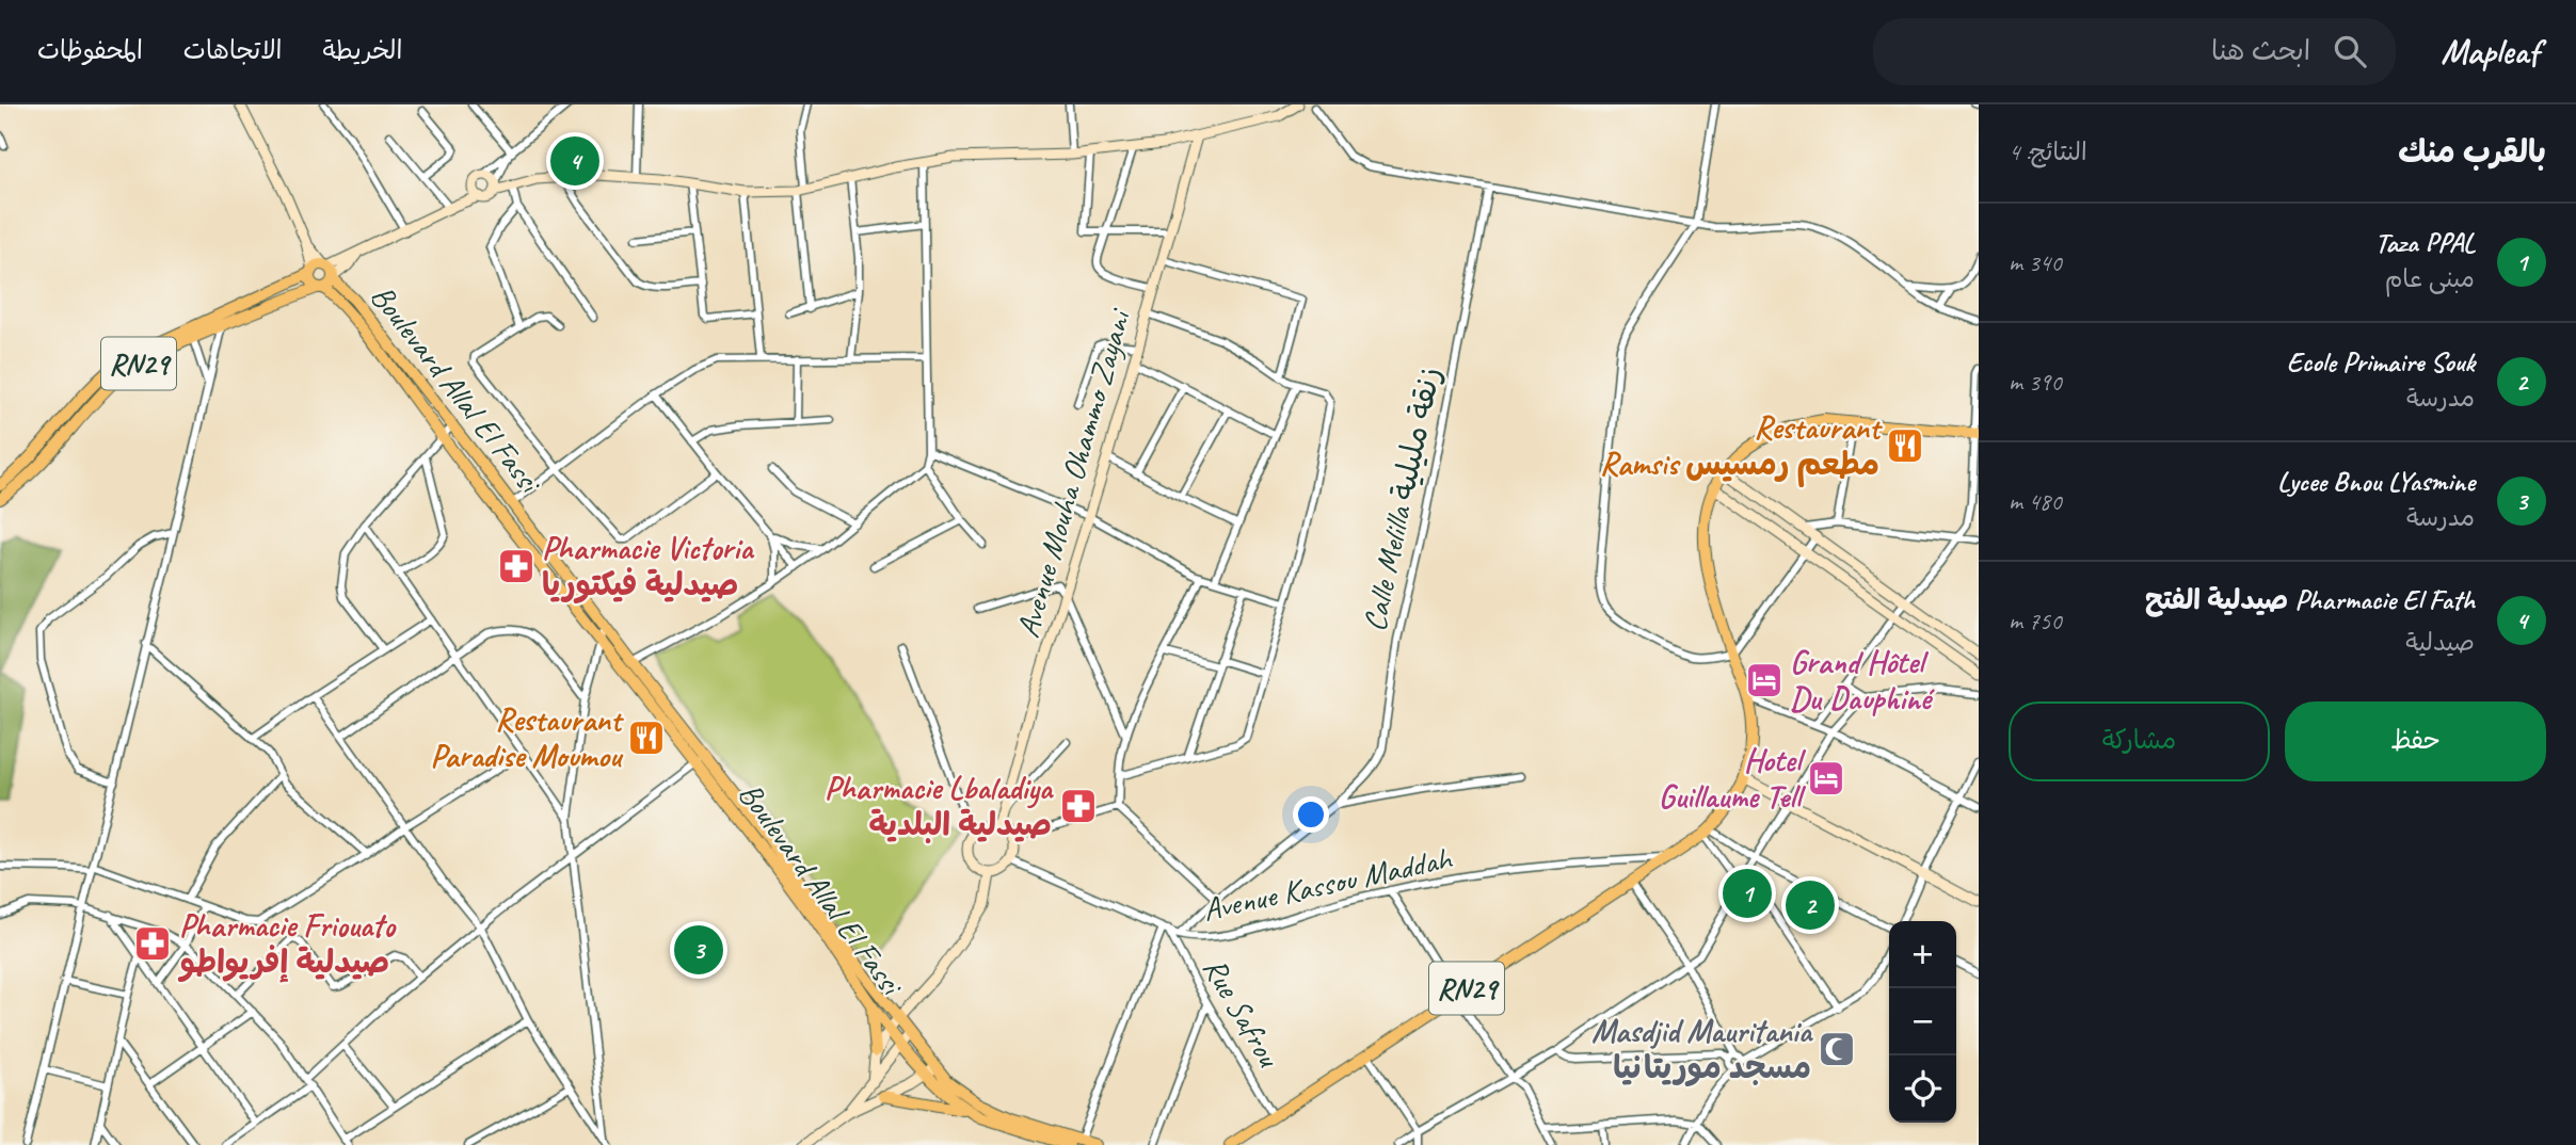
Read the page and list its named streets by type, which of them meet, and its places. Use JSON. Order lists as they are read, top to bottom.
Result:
{
  "streets": {
    "main road": ["RN29", "Boulevard Allal El Fassi"],
    "street": [
      "Avenue Mouha Ohammo Zayani",
      "Calle Melilla زنقة مليلية",
      "Avenue Kassou Maddah",
      "Rue Safrou"
    ]
  },
  "crossings": [
    ["RN29", "Boulevard Allal El Fassi"],
    ["RN29", "Avenue Kassou Maddah"],
    ["RN29", "Rue Safrou"],
    ["Avenue Mouha Ohammo Zayani", "Avenue Kassou Maddah"],
    ["Calle Melilla زنقة مليلية", "Avenue Kassou Maddah"],
    ["Avenue Kassou Maddah", "Rue Safrou"]
  ],
  "places": {
    "restaurant": ["Restaurant Ramsis مطعم رمسيس", "Restaurant Paradise Moumou"],
    "pharmacy": ["Pharmacie Victoria صيدلية فيكتوريا", "Pharmacie Lbaladiya صيدلية البلدية", "Pharmacie Friouato صيدلية إفريواطو"],
    "hotel": ["Grand Hôtel Du Dauphiné", "Hotel Guillaume Tell"],
    "mosque": ["Masdjid Mauritania مسجد موريتانيا"]
  },
  "page": {
    "header": "Mapleaf",
    "search": "ابحث هنا",
    "nav": ["الخريطة", "الاتجاهات", "المحفوظات"],
    "heading": ["بالقرب منك", "النتائج: 4"],
    "pins": [
      "4",
      "1",
      "2",
      "3"
    ],
    "list": [
      {
        "mark": "1",
        "name": "Taza PPAL",
        "note": "مبنى عام",
        "value": "340 m"
      },
      {
        "mark": "2",
        "name": "Ecole Primaire Souk",
        "note": "مدرسة",
        "value": "390 m"
      },
      {
        "mark": "3",
        "name": "Lycee Bnou LYasmine",
        "note": "مدرسة",
        "value": "480 m"
      },
      {
        "mark": "4",
        "name": "Pharmacie El Fath صيدلية الفتح",
        "note": "صيدلية",
        "value": "750 m"
      }
    ],
    "buttons": ["حفظ", "مشاركة"],
    "map_buttons": ["+", "−"]
  }
}
